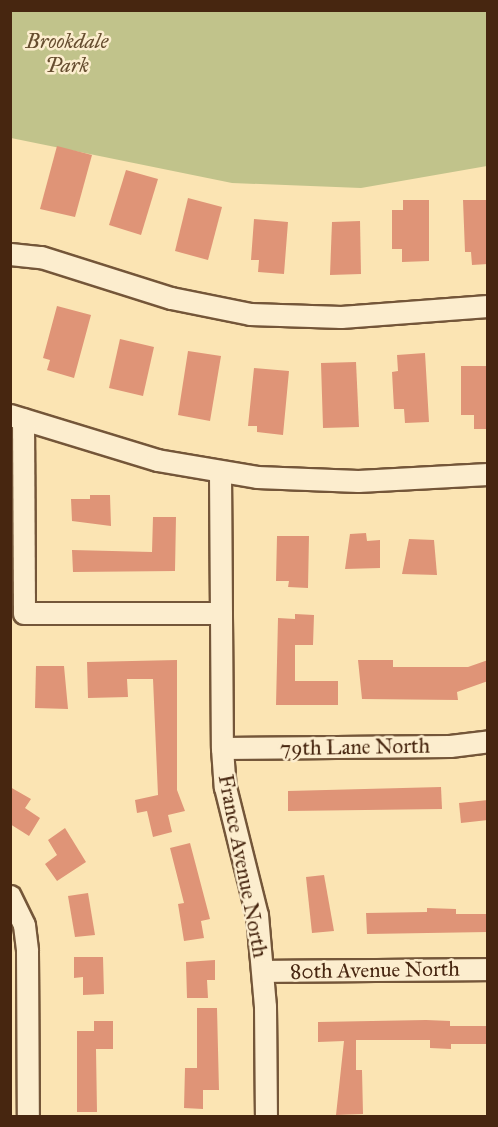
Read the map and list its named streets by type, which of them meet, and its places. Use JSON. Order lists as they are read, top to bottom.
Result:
{
  "streets": {
    "street": ["79th Lane North", "France Avenue North", "80th Avenue North"]
  },
  "crossings": [
    ["79th Lane North", "France Avenue North"],
    ["France Avenue North", "80th Avenue North"]
  ],
  "parks": ["Brookdale Park"]
}
